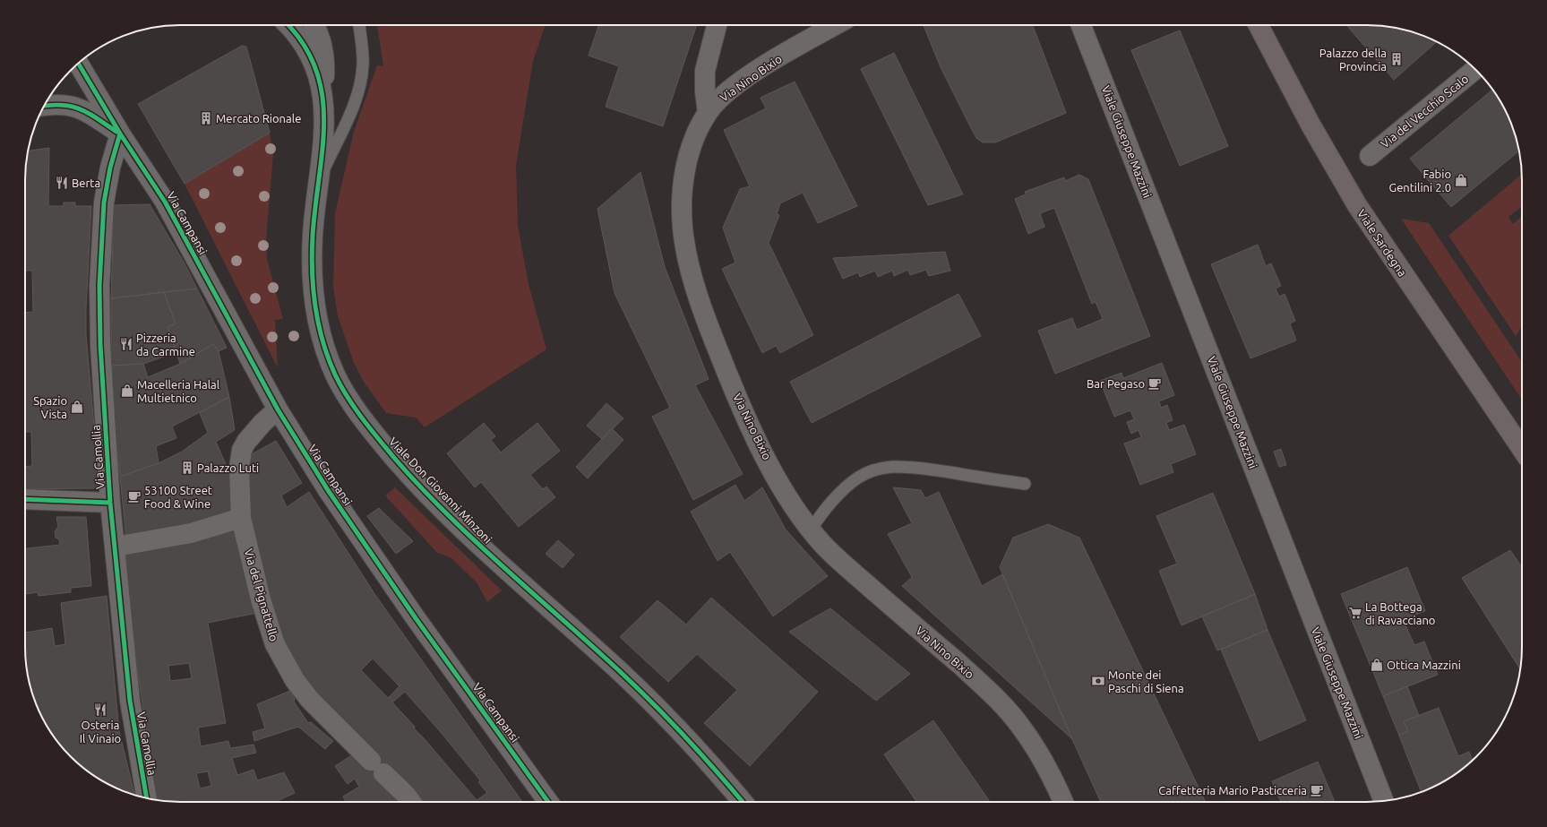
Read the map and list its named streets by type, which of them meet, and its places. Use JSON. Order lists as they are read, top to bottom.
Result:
{
  "streets": {
    "main road": ["Viale Sardegna"],
    "street": [
      "Via Nino Bixio",
      "Via del Vecchio Scalo",
      "Viale Giuseppe Mazzini",
      "Via Campansi",
      "Via Camollia",
      "Viale Don Giovanni Minzoni",
      "Via del Pignattello"
    ]
  },
  "crossings": [
    ["Via Campansi", "Via Camollia"],
    ["Via Campansi", "Via del Pignattello"]
  ],
  "places": {
    "building": ["Palazzo della Provincia", "Mercato Rionale", "Palazzo Luti"],
    "shop": [
      "Fabio Gentilini 2.0",
      "Macelleria Halal Multietnico",
      "Spazio Vista",
      "Ottica Mazzini"
    ],
    "restaurant": ["Berta", "Pizzeria da Carmine", "Osteria Il Vinaio"],
    "cafe": ["Bar Pegaso", "53100 Street Food & Wine", "Caffetteria Mario Pasticceria"],
    "supermarket": ["La Bottega di Ravacciano"],
    "bank": ["Monte dei Paschi di Siena"]
  }
}
